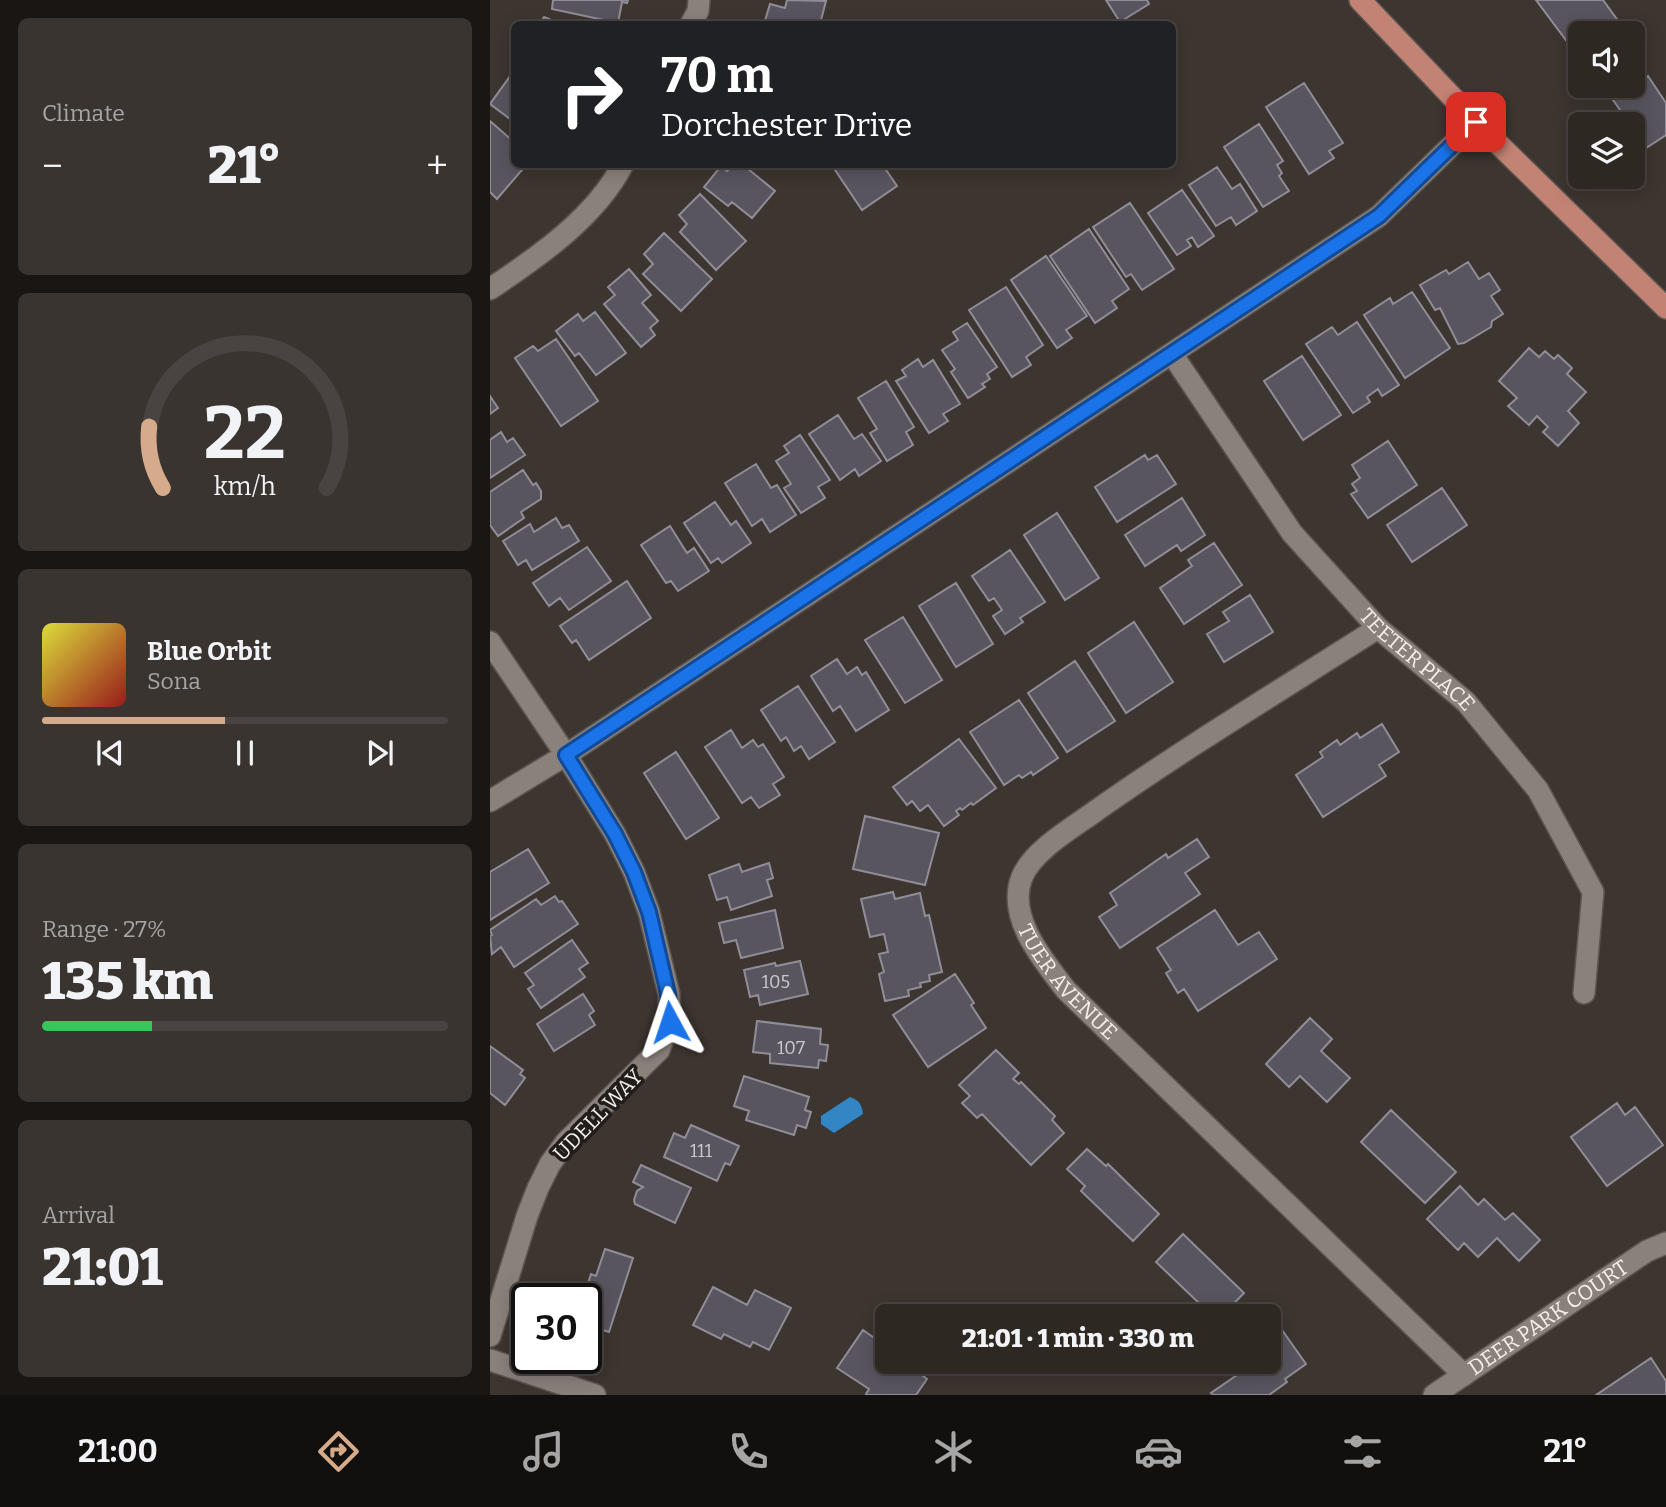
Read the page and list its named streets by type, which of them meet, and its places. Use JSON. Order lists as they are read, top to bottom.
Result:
{
  "streets": {
    "street": [
      "TEETER PLACE",
      "TUER AVENUE",
      "UDELL WAY",
      "DEER PARK COURT"
    ]
  },
  "crossings": [
    ["TEETER PLACE", "TUER AVENUE"],
    ["TUER AVENUE", "DEER PARK COURT"]
  ],
  "house_numbers": ["105", "107", "111"],
  "page": {
    "tile": [
      "Climate",
      ["Range · 27%", "135 km"],
      ["Arrival", "21:01"]
    ],
    "turn": ["70 m", "Dorchester Drive"],
    "heat": ["−", "21°", "+"],
    "song": ["Blue Orbit", "Sona"],
    "limit": "30",
    "trip": "21:01 · 1 min · 330 m",
    "tabs": ["21:00", "21°"],
    "gauge": ["22", "km/h"]
  }
}
